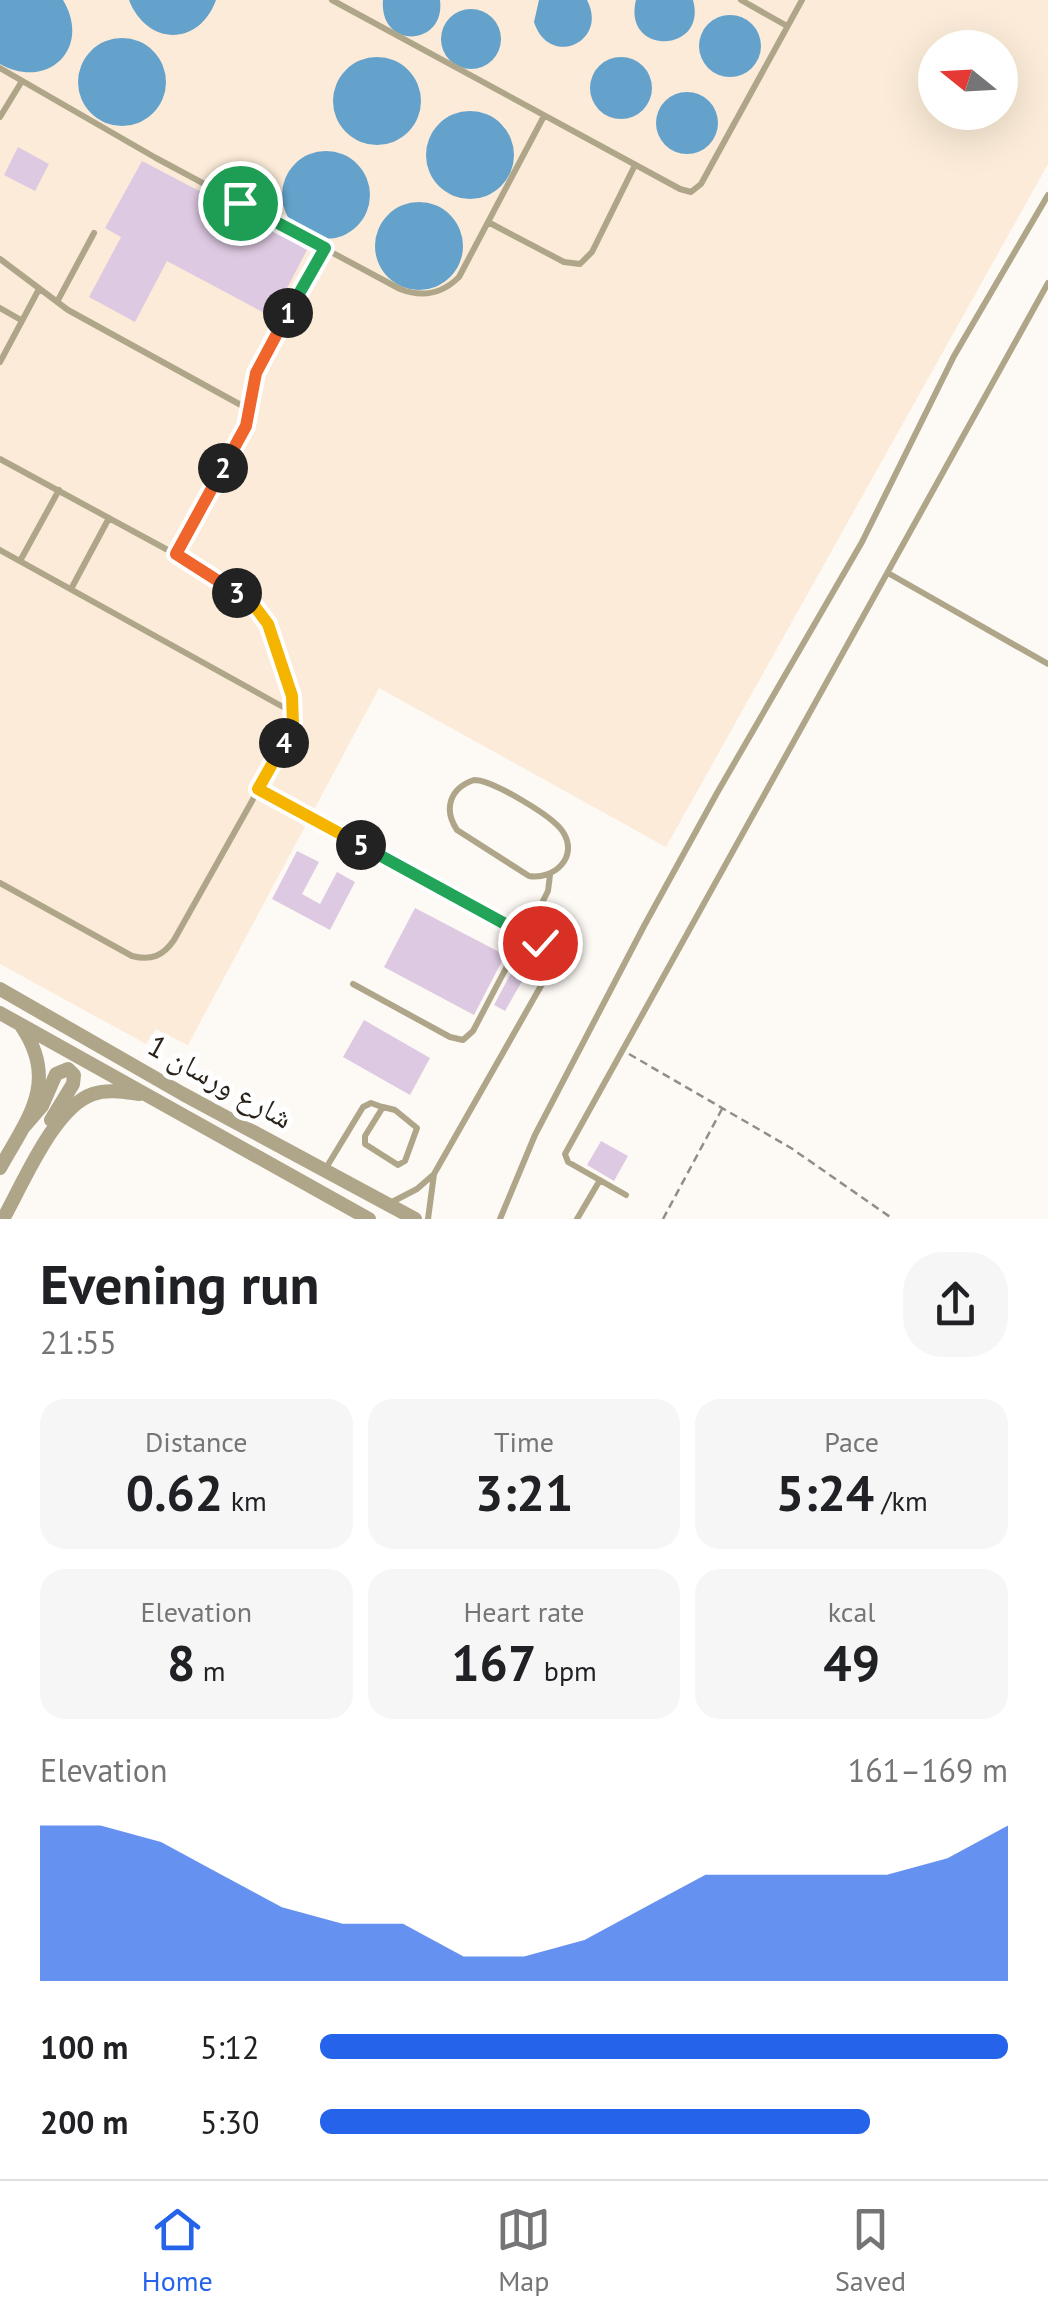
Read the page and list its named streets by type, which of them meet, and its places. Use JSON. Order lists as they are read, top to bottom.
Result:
{
  "streets": {
    "street": ["شارع ورسان 1"]
  },
  "north": "left",
  "page": {
    "pins": [
      "1",
      "2",
      "3",
      "4",
      "5"
    ],
    "heading": ["Evening run", "21:55"],
    "stats": [
      ["Distance", "0.62 km"],
      ["Time", "3:21"],
      ["Pace", "5:24 /km"],
      ["Elevation", "8 m"],
      ["Heart rate", "167 bpm"],
      ["kcal", "49"]
    ],
    "chart": ["Elevation", "161–169 m"],
    "list": [
      {
        "name": "100 m",
        "note": "5:12"
      },
      {
        "name": "200 m",
        "note": "5:30"
      }
    ],
    "tabs": ["Home", "Map", "Saved"]
  }
}
